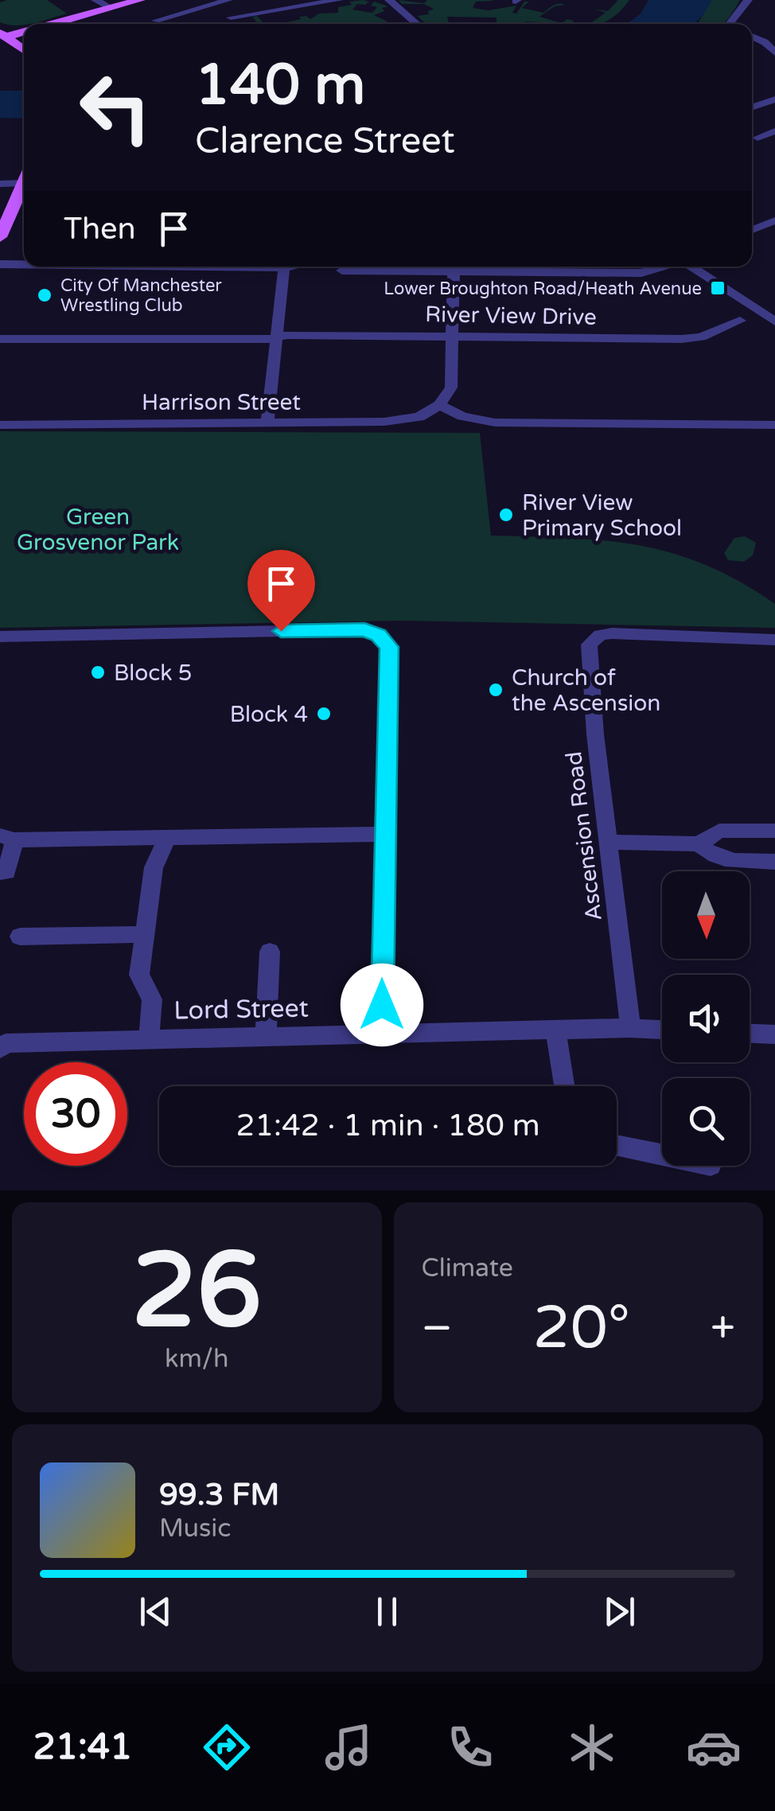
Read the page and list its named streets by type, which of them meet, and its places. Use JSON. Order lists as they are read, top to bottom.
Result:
{
  "streets": {
    "street": [
      "River View Drive",
      "Harrison Street",
      "Ascension Road",
      "Lord Street"
    ]
  },
  "crossings": [
    ["Ascension Road", "Lord Street"]
  ],
  "parks": ["Green Grosvenor Park"],
  "places": {
    "transit": ["Lower Broughton Road/Heath Avenue"],
    "other": [
      "City Of Manchester Wrestling Club",
      "River View Primary School",
      "Block 5",
      "Church of the Ascension",
      "Block 4"
    ]
  },
  "north": "bottom",
  "page": {
    "turn": ["140 m", "Clarence Street"],
    "then": "Then",
    "limit": "30",
    "trip": "21:42 · 1 min · 180 m",
    "tile": [
      ["26", "km/h"],
      "Climate"
    ],
    "heat": ["−", "20°", "+"],
    "song": ["99.3 FM", "Music"],
    "tabs": "21:41"
  }
}
